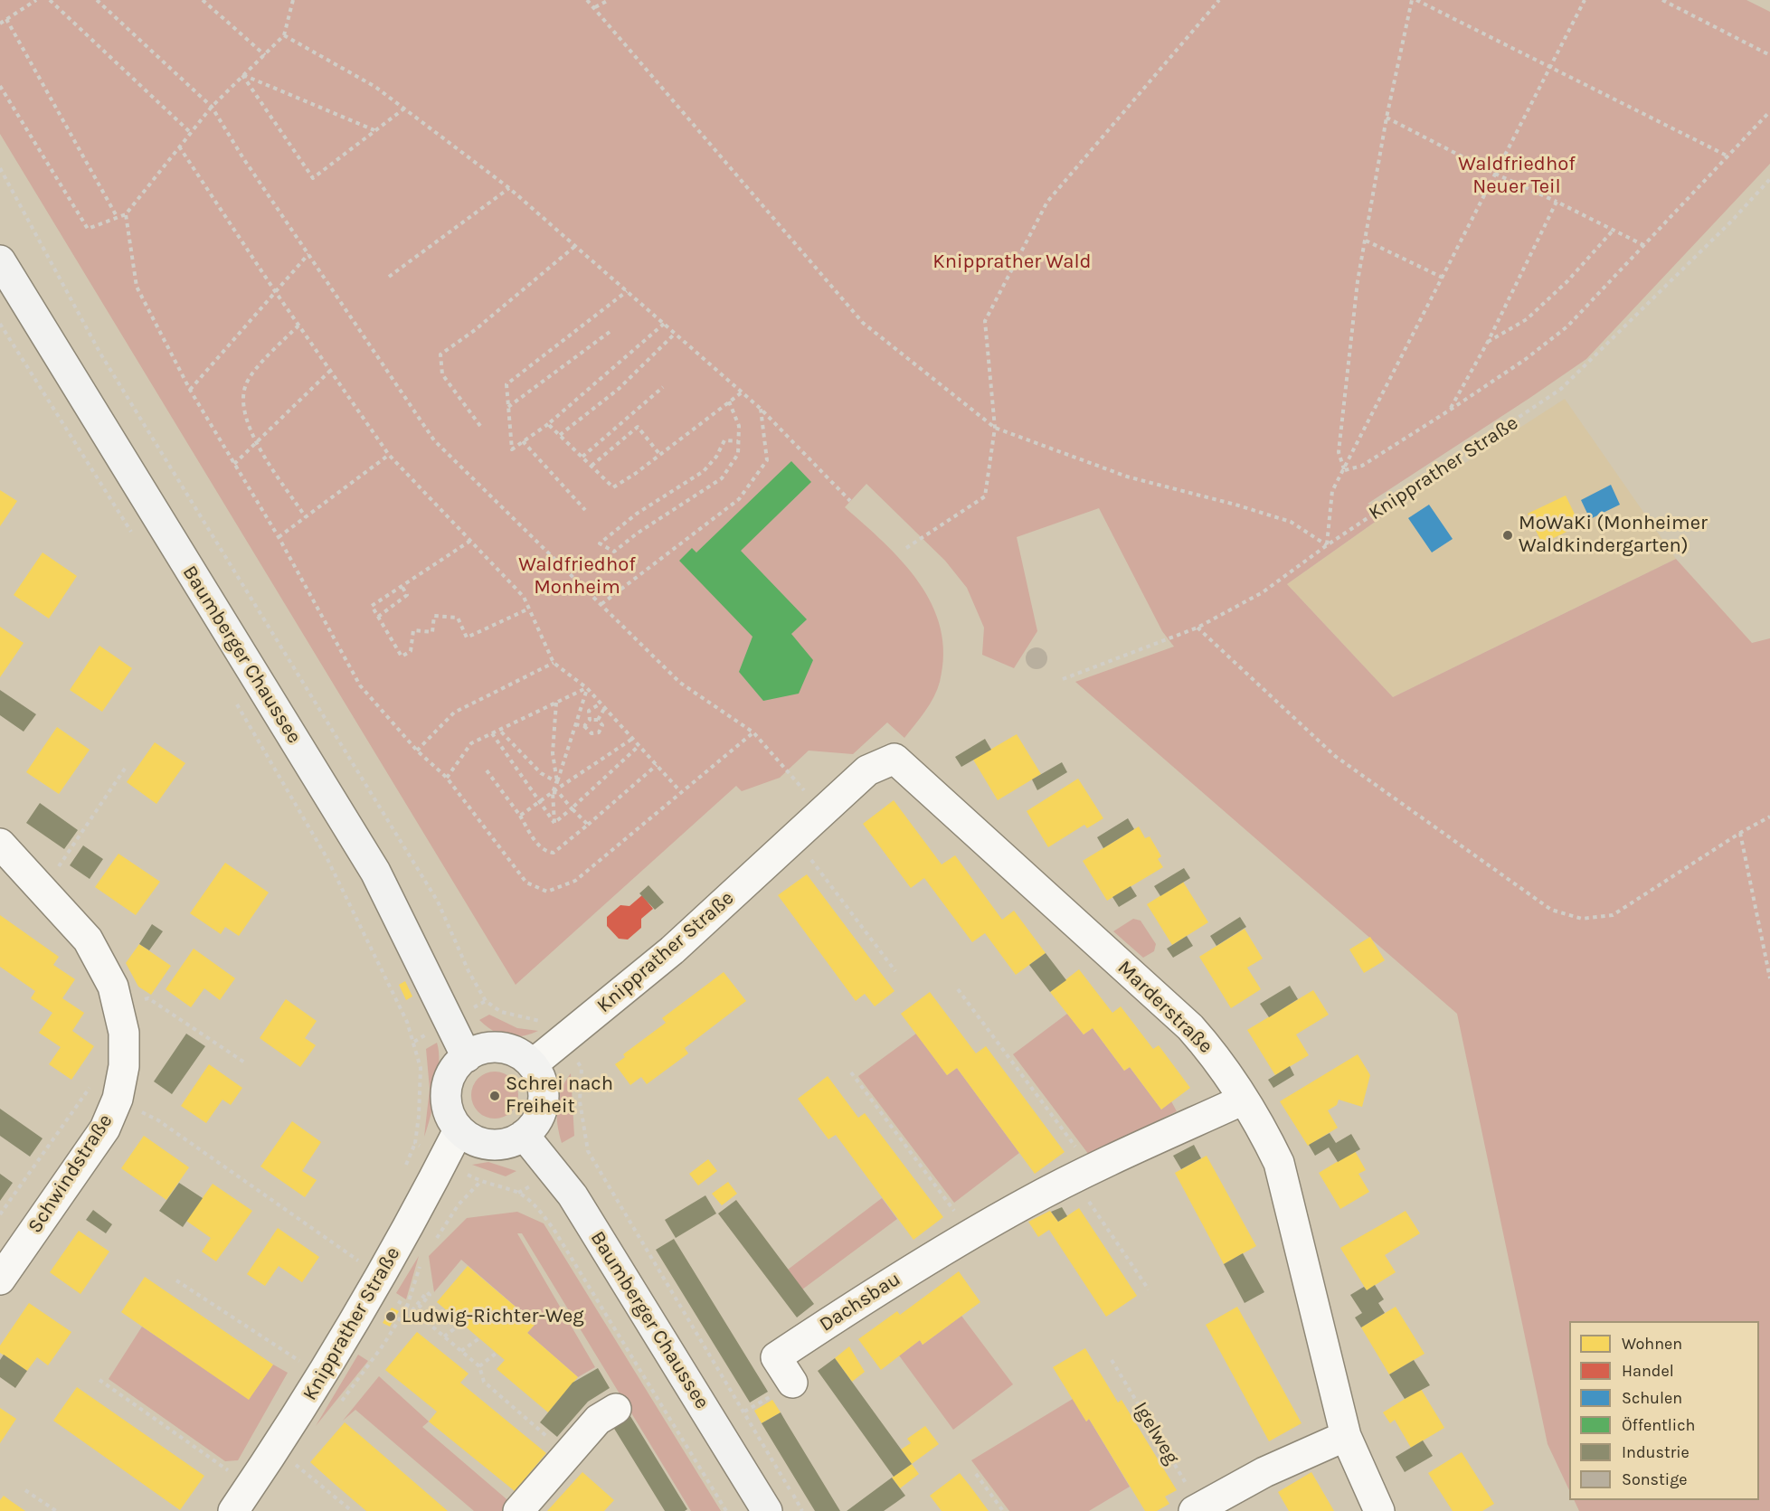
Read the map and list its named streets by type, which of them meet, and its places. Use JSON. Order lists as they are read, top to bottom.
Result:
{
  "streets": {
    "street": [
      "Knipprather Straße",
      "Baumberger Chaussee",
      "Marderstraße",
      "Schwindstraße",
      "Dachsbau"
    ],
    "path": ["Igelweg"]
  },
  "crossings": [
    ["Knipprather Straße", "Baumberger Chaussee"],
    ["Knipprather Straße", "Marderstraße"],
    ["Marderstraße", "Dachsbau"]
  ],
  "parks": ["Waldfriedhof Neuer Teil", "Knipprather Wald", "Waldfriedhof Monheim"],
  "places": ["MoWaKi (Monheimer Waldkindergarten)", "Schrei nach Freiheit", "Ludwig-Richter-Weg"],
  "legend": [
    "Wohnen",
    "Handel",
    "Schulen",
    "Öffentlich",
    "Industrie",
    "Sonstige"
  ]
}
